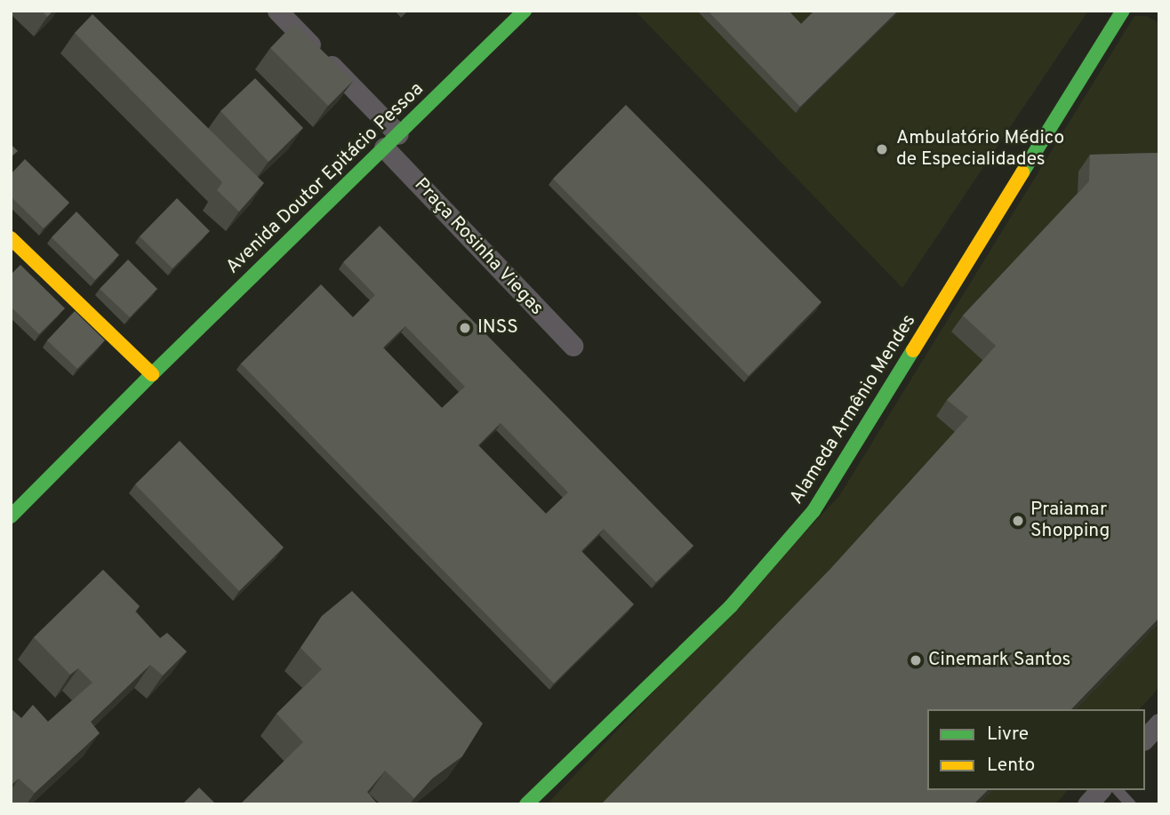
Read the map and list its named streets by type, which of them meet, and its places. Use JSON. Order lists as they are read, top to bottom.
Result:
{
  "streets": {
    "main road": ["Avenida Doutor Epitácio Pessoa", "Alameda Armênio Mendes"],
    "street": ["Praça Rosinha Viegas"]
  },
  "crossings": [
    ["Avenida Doutor Epitácio Pessoa", "Praça Rosinha Viegas"]
  ],
  "places": [
    "Ambulatório Médico de Especialidades",
    "INSS",
    "Praiamar Shopping",
    "Cinemark Santos"
  ],
  "legend": ["Livre", "Lento"]
}
